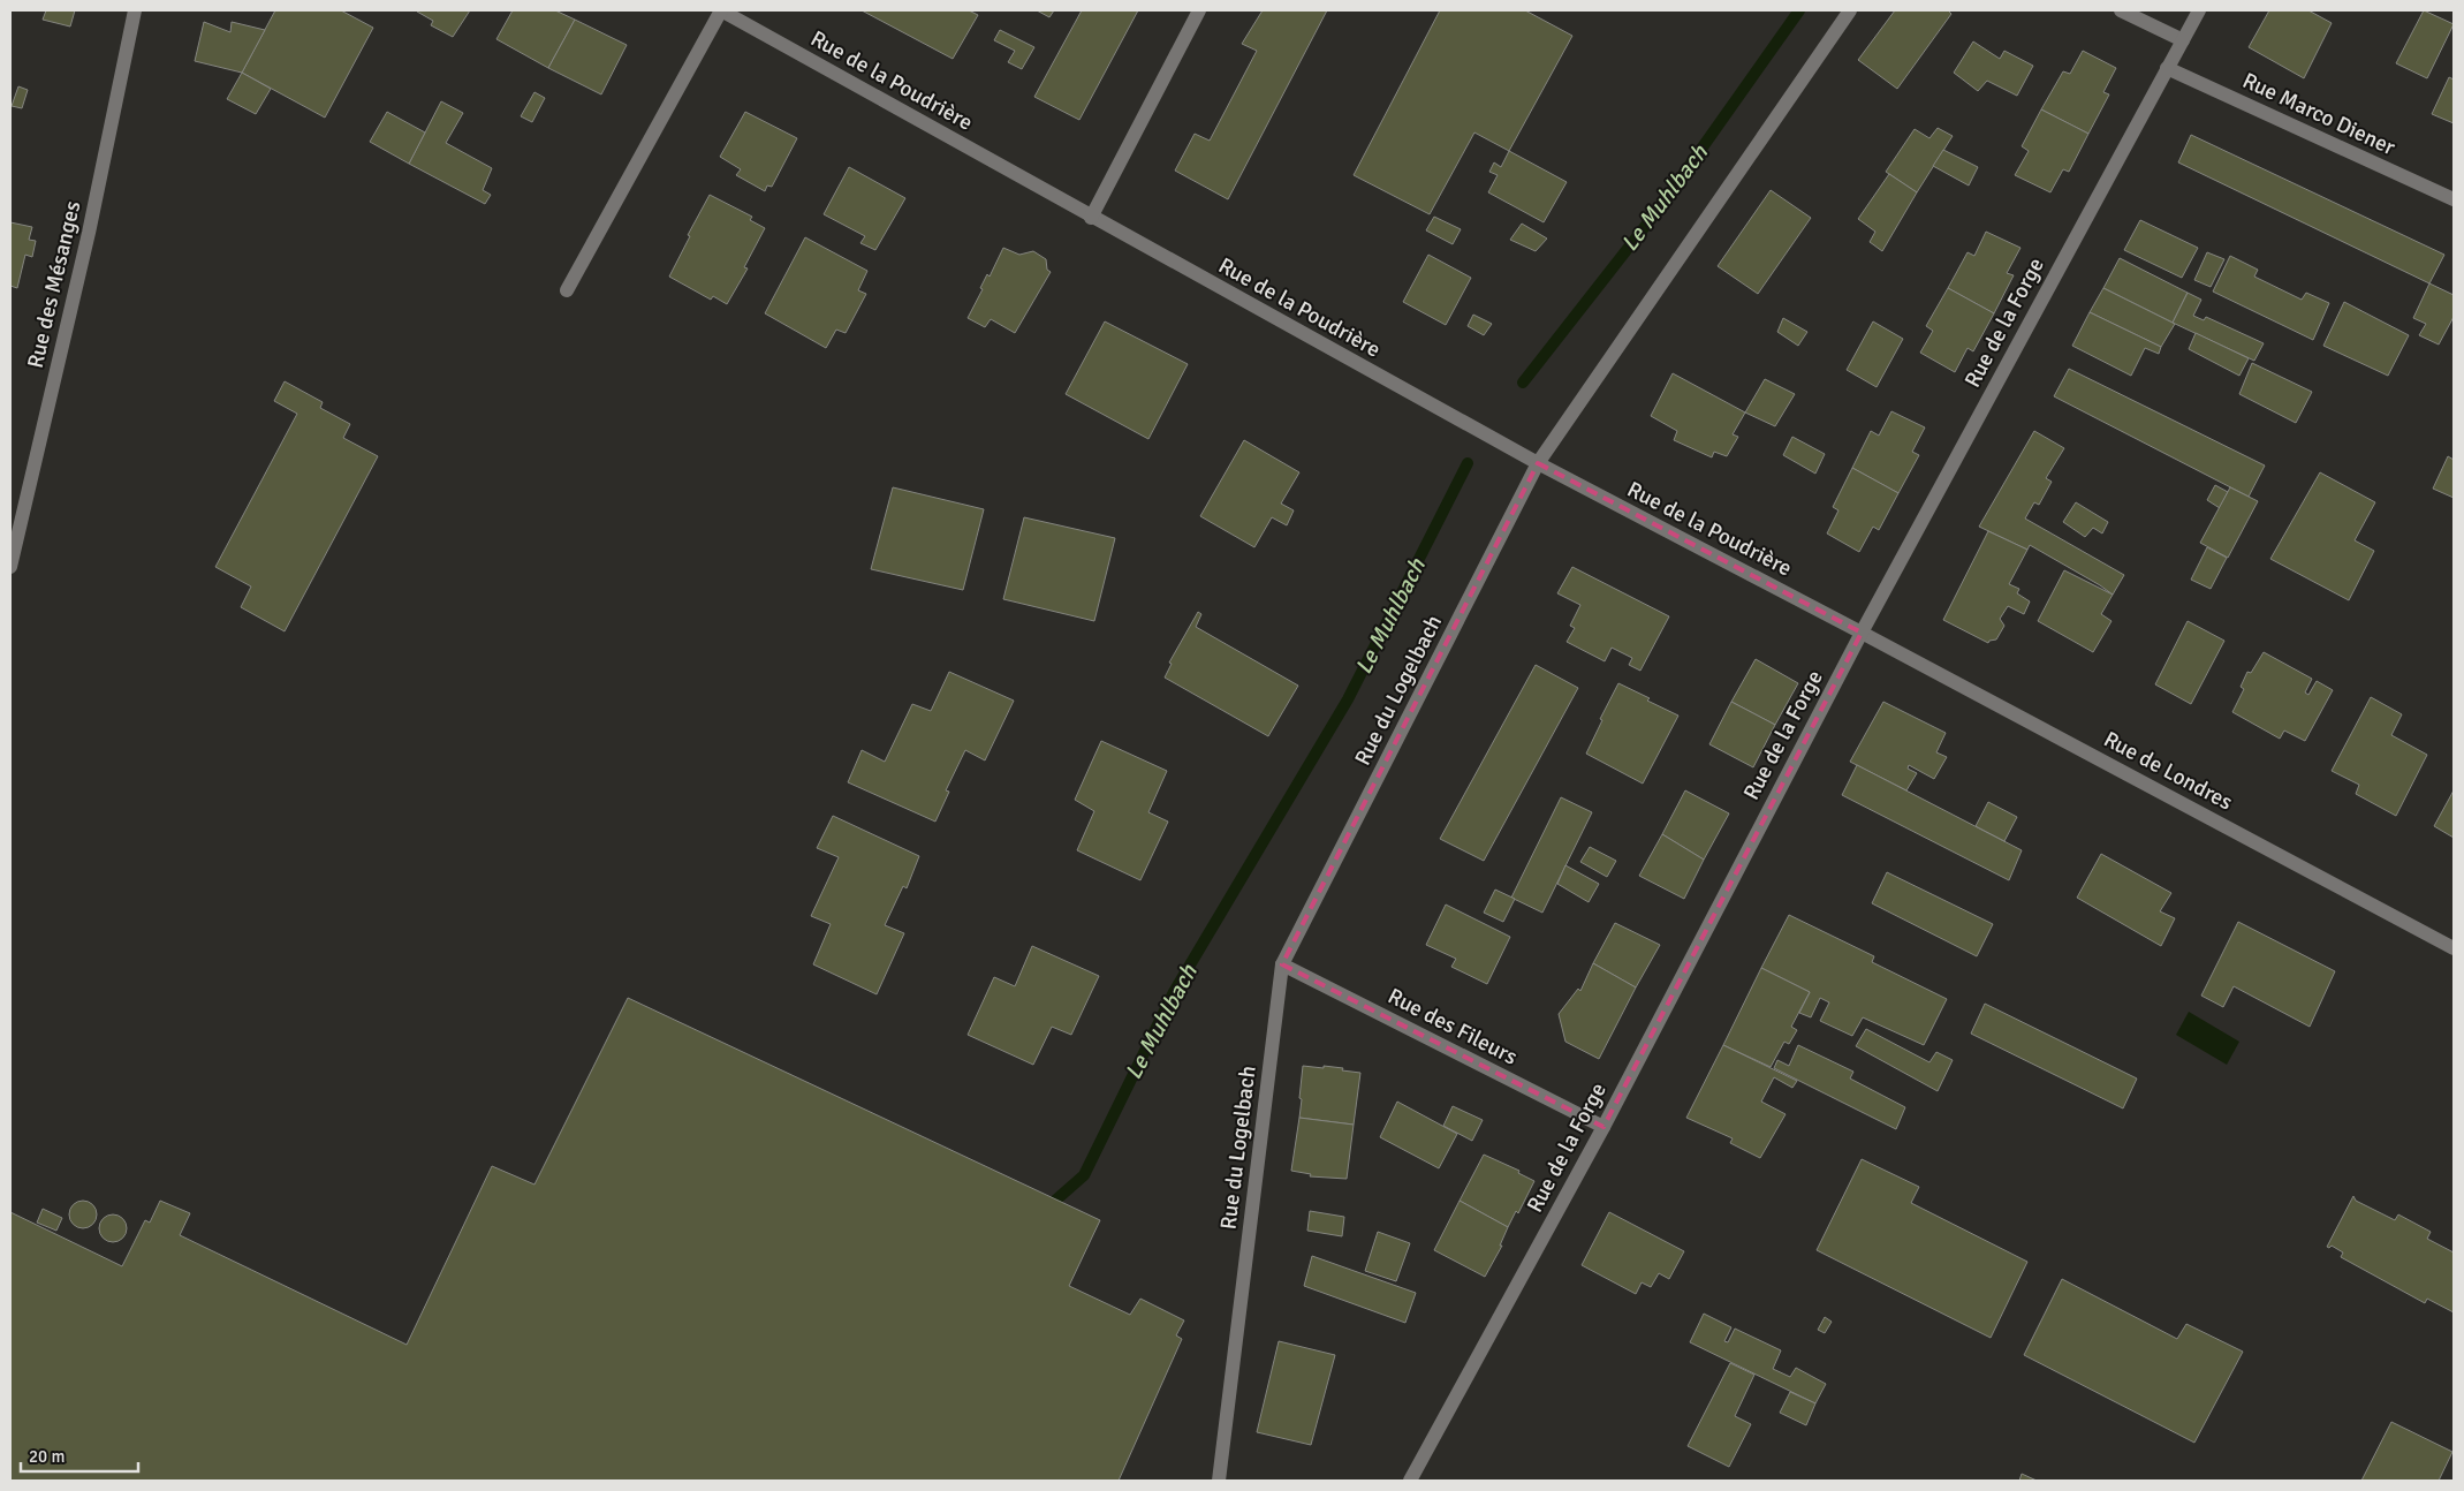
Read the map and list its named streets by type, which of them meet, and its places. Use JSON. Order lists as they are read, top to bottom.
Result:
{
  "streets": {
    "street": [
      "Rue de la Poudrière",
      "Rue Marco Diener",
      "Rue des Mésanges",
      "Rue de la Forge",
      "Rue du Logelbach",
      "Rue de Londres",
      "Rue des Fileurs"
    ]
  },
  "crossings": [
    ["Rue de la Poudrière", "Rue de la Forge"],
    ["Rue de la Poudrière", "Rue du Logelbach"],
    ["Rue de la Poudrière", "Rue de Londres"],
    ["Rue Marco Diener", "Rue de la Forge"],
    ["Rue de la Forge", "Rue de Londres"],
    ["Rue de la Forge", "Rue des Fileurs"],
    ["Rue du Logelbach", "Rue des Fileurs"]
  ],
  "water": ["Le Muhlbach"],
  "scale_bar": "20 m"
}
